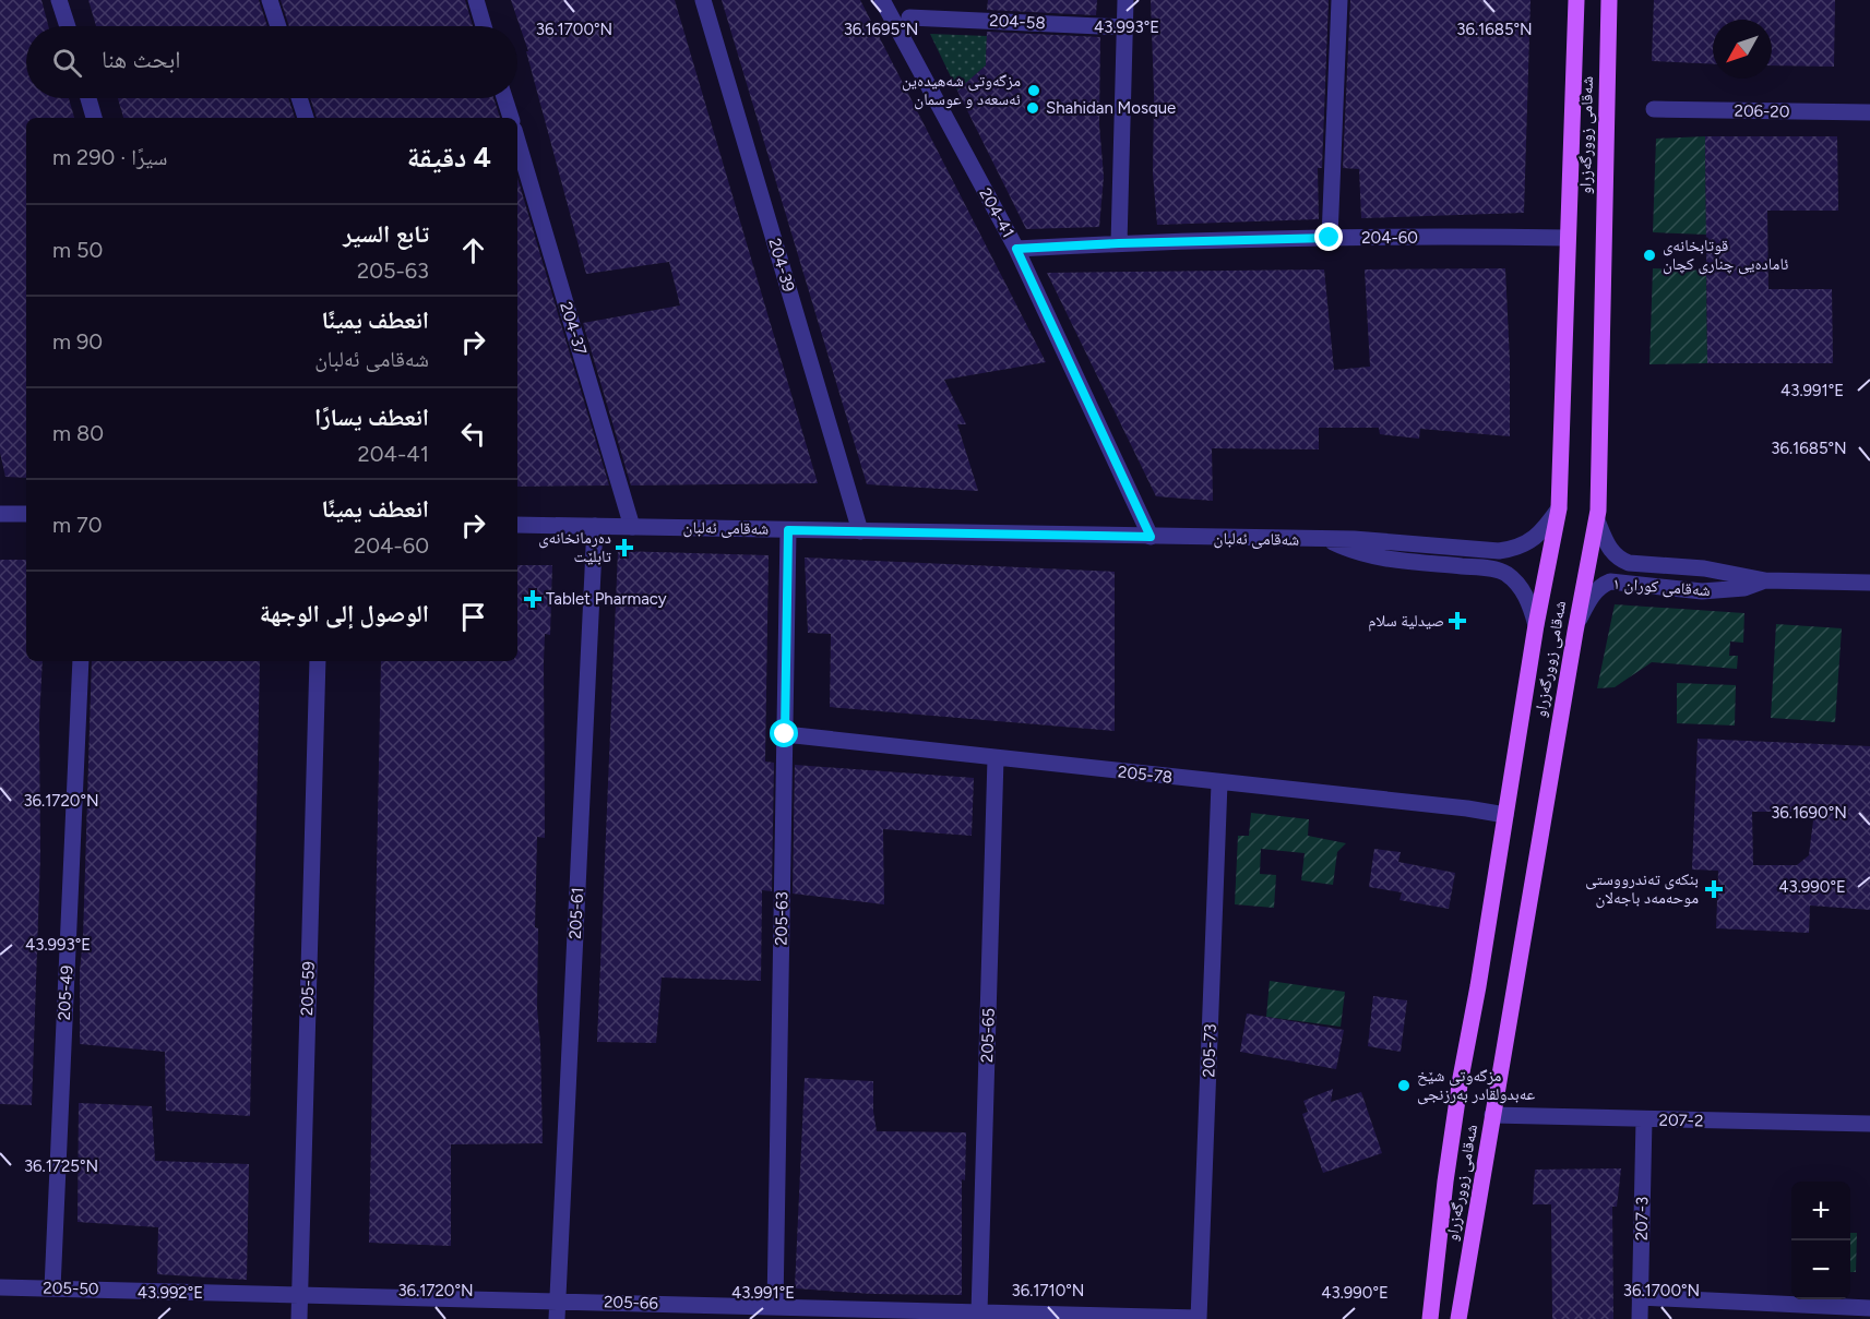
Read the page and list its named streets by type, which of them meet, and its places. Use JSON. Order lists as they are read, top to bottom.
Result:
{
  "streets": {
    "main road": ["شەقامی زوورگەزراو"],
    "street": [
      "204-58",
      "206-20",
      "204-41",
      "204-60",
      "204-39",
      "204-37",
      "شەقامی ئەلبان",
      "شەقامی کوران ١",
      "205-78",
      "205-61",
      "205-63",
      "205-59",
      "205-49",
      "205-65",
      "205-73",
      "207-2",
      "207-3",
      "205-50",
      "205-66"
    ]
  },
  "crossings": [
    ["شەقامی زوورگەزراو", "204-60"],
    ["شەقامی زوورگەزراو", "شەقامی ئەلبان"],
    ["شەقامی زوورگەزراو", "شەقامی کوران ١"],
    ["شەقامی زوورگەزراو", "205-78"],
    ["شەقامی زوورگەزراو", "207-2"],
    ["204-41", "204-60"],
    ["204-41", "شەقامی ئەلبان"],
    ["204-39", "شەقامی ئەلبان"],
    ["204-37", "شەقامی ئەلبان"],
    ["شەقامی ئەلبان", "205-61"],
    ["شەقامی ئەلبان", "205-63"],
    ["205-78", "205-63"],
    ["205-78", "205-65"],
    ["205-78", "205-73"],
    ["205-61", "205-66"],
    ["205-63", "205-66"],
    ["205-59", "205-50"],
    ["205-59", "205-66"],
    ["205-49", "205-50"],
    ["205-65", "205-66"],
    ["205-73", "205-66"],
    ["207-2", "207-3"],
    ["205-50", "205-66"]
  ],
  "places": {
    "other": [
      "مزگەوتی شەهیدەین ئەسعەد و عوسمان",
      "Shahidan Mosque",
      "قوتابخانەی ئامادەیی چناری کچان",
      "مزگەوتی شێخ عەبدولقادر بەرزنجی"
    ],
    "health": [
      "دەرمانخانەی تابلێت",
      "Tablet Pharmacy",
      "صیدلیة سلام",
      "بنکەی تەندرووستی موحەمەد باجەلان"
    ]
  },
  "north": "bottom left",
  "page": {
    "search": "ابحث هنا",
    "heading": ["4 دقيقة", "سيرًا · 290 m"],
    "list": [
      ["تابع السير", "205-63", "50 m"],
      ["انعطف يمينًا", "شەقامی ئەلبان", "90 m"],
      ["انعطف يسارًا", "204-41", "80 m"],
      ["انعطف يمينًا", "204-60", "70 m"],
      "الوصول إلى الوجهة"
    ],
    "map_buttons": ["+", "−"]
  },
  "coordinates": [
    "43.993°E",
    "36.1700°N",
    "36.1695°N",
    "36.1685°N",
    "43.991°E",
    "36.1720°N",
    "36.1690°N",
    "43.990°E",
    "36.1725°N",
    "36.1710°N",
    "43.992°E"
  ]
}
